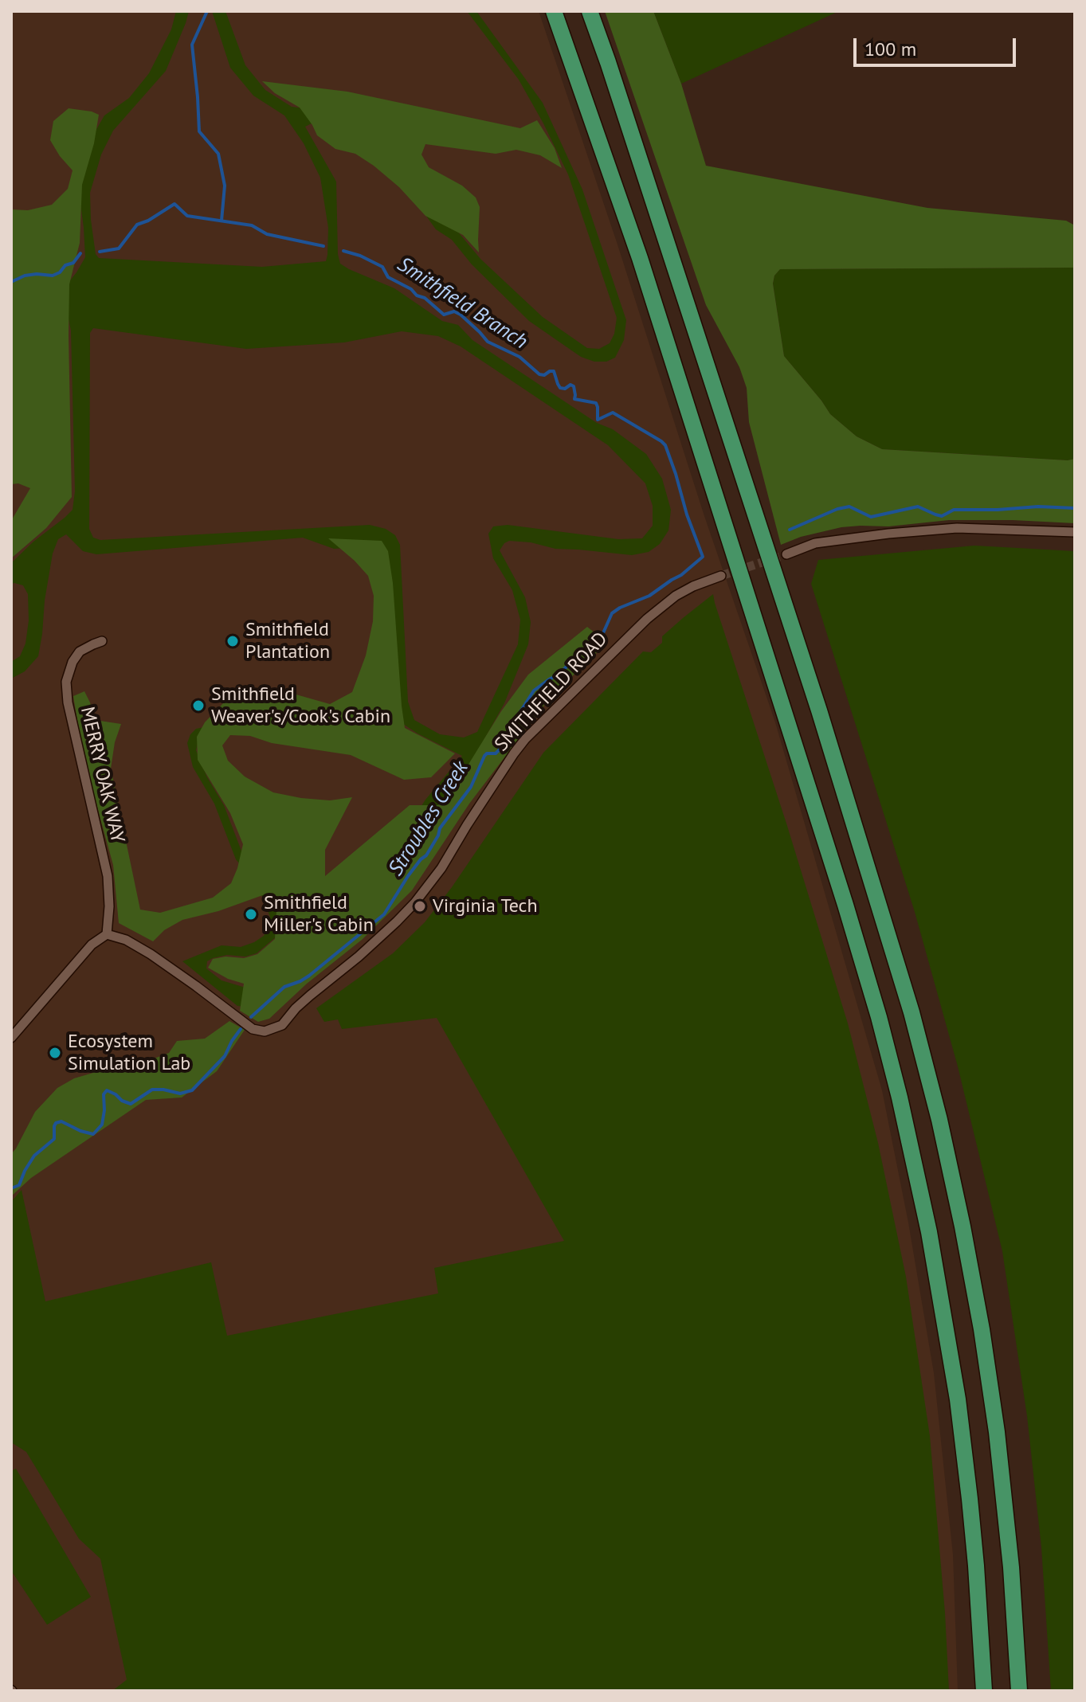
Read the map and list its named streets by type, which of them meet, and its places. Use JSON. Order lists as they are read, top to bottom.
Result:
{
  "streets": {
    "street": ["SMITHFIELD ROAD", "MERRY OAK WAY"]
  },
  "crossings": [
    ["SMITHFIELD ROAD", "MERRY OAK WAY"]
  ],
  "water": ["Smithfield Branch", "Stroubles Creek"],
  "places": [
    "Smithfield Plantation",
    "Smithfield Weaver's/Cook's Cabin",
    "Virginia Tech",
    "Smithfield Miller's Cabin",
    "Ecosystem Simulation Lab"
  ],
  "scale_bar": "100 m"
}
